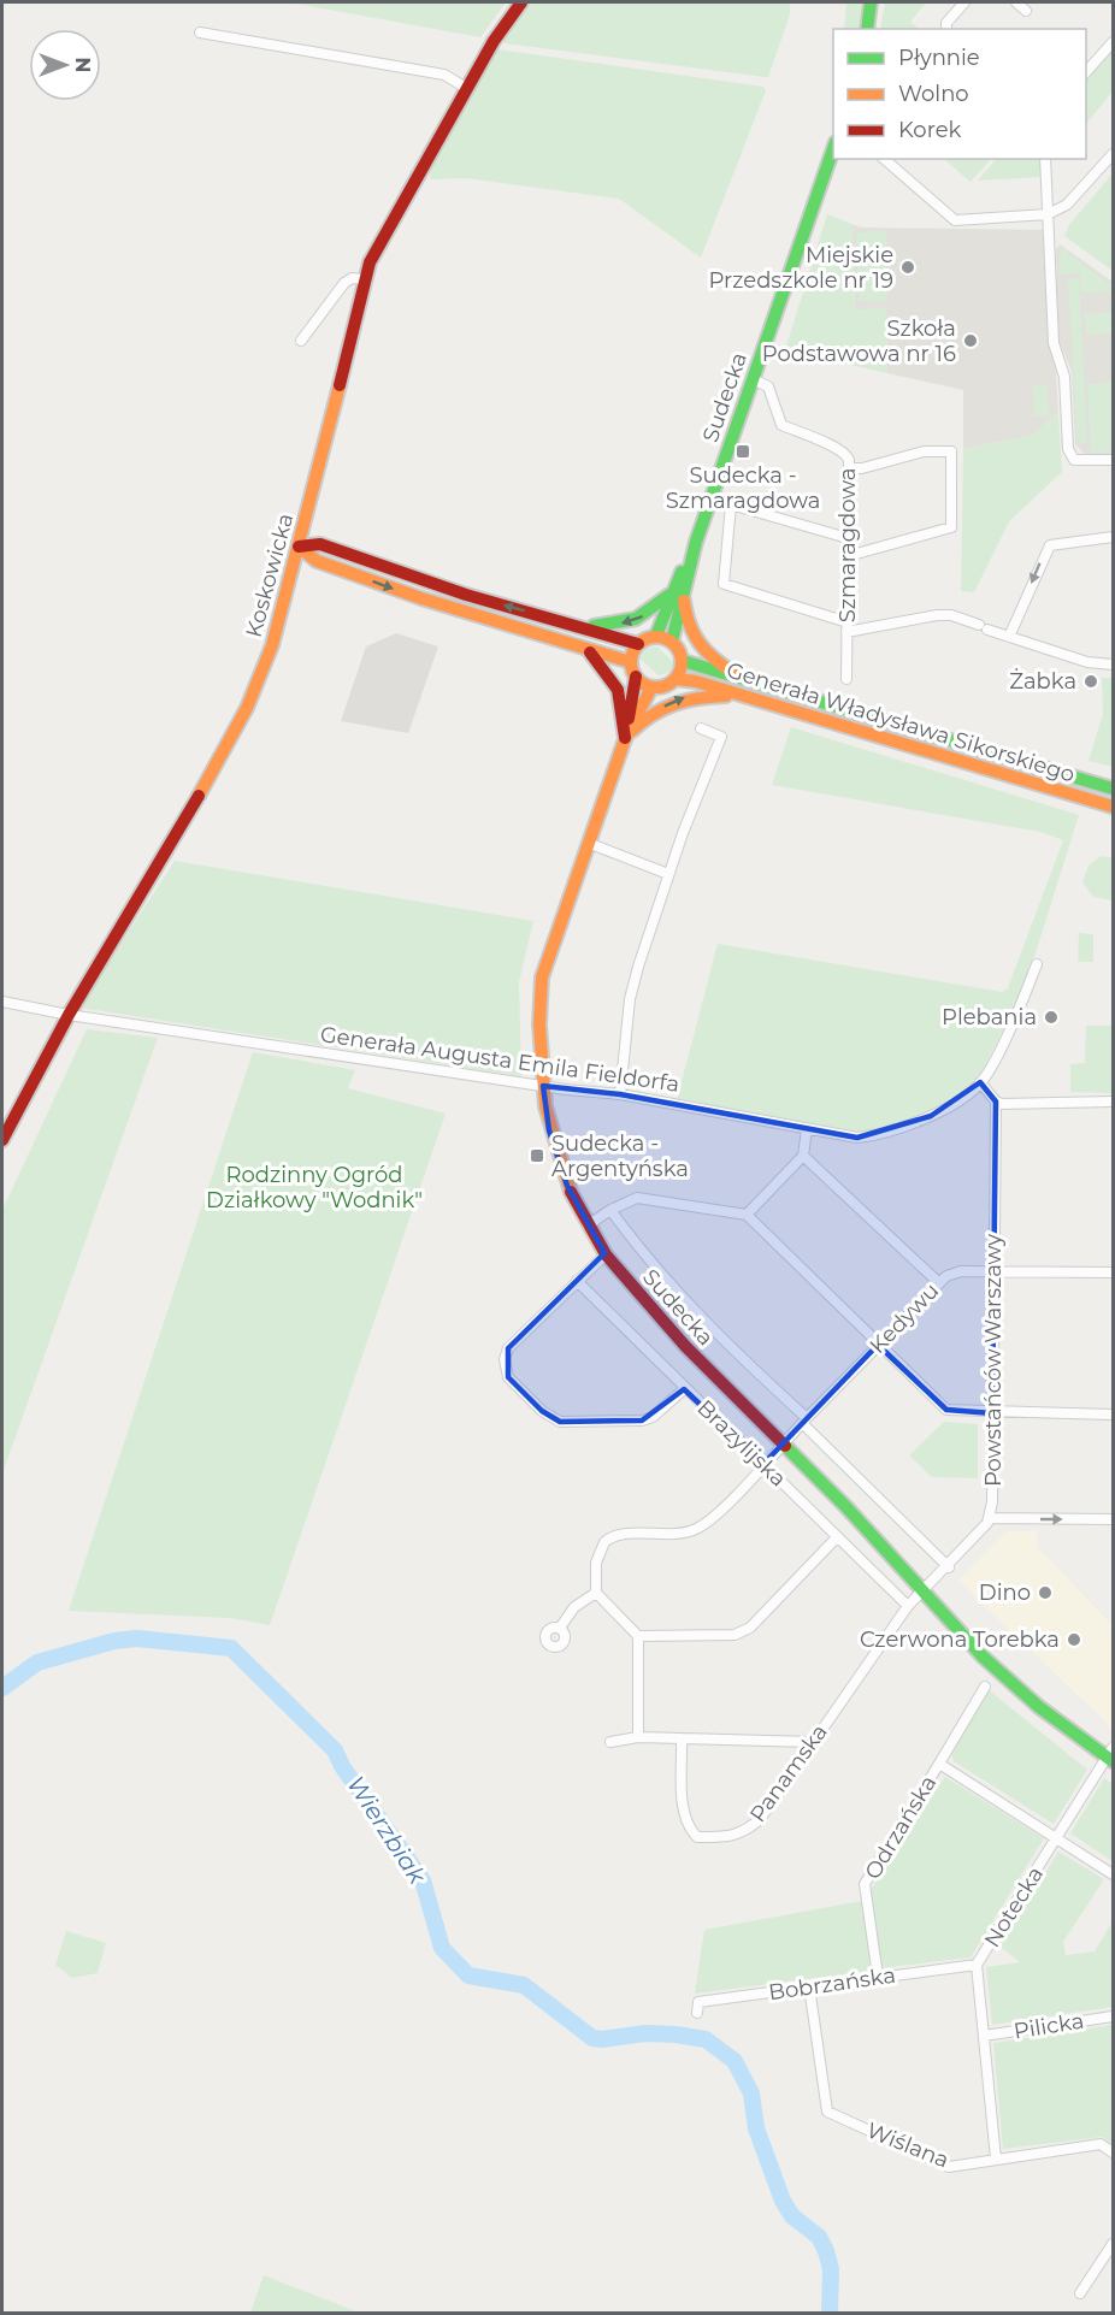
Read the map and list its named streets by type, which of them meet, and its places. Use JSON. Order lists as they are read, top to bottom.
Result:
{
  "streets": {
    "street": [
      "Sudecka",
      "Szmaragdowa",
      "Koskowicka",
      "Generała Władysława Sikorskiego",
      "Generała Augusta Emila Fieldorfa",
      "Kedywu",
      "Powstańców Warszawy",
      "Brazylijska",
      "Panamska",
      "Odrzańska",
      "Notecka",
      "Bobrzańska",
      "Pilicka",
      "Wiślana"
    ]
  },
  "crossings": [
    ["Sudecka", "Szmaragdowa"],
    ["Sudecka", "Generała Władysława Sikorskiego"],
    ["Sudecka", "Generała Augusta Emila Fieldorfa"],
    ["Sudecka", "Kedywu"],
    ["Sudecka", "Powstańców Warszawy"],
    ["Sudecka", "Panamska"],
    ["Sudecka", "Notecka"],
    ["Koskowicka", "Generała Augusta Emila Fieldorfa"],
    ["Kedywu", "Powstańców Warszawy"],
    ["Kedywu", "Brazylijska"],
    ["Powstańców Warszawy", "Panamska"],
    ["Brazylijska", "Panamska"],
    ["Odrzańska", "Notecka"],
    ["Odrzańska", "Bobrzańska"],
    ["Notecka", "Bobrzańska"],
    ["Notecka", "Pilicka"],
    ["Notecka", "Wiślana"],
    ["Bobrzańska", "Wiślana"]
  ],
  "water": ["Wierzbiak"],
  "parks": ["Rodzinny Ogród Działkowy \"Wodnik\""],
  "places": {
    "other": [
      "Miejskie Przedszkole nr 19",
      "Szkoła Podstawowa nr 16",
      "Żabka",
      "Plebania",
      "Dino",
      "Czerwona Torebka"
    ],
    "transit": ["Sudecka - Szmaragdowa", "Sudecka - Argentyńska"]
  },
  "legend": ["Płynnie", "Wolno", "Korek"],
  "north": "right"
}
